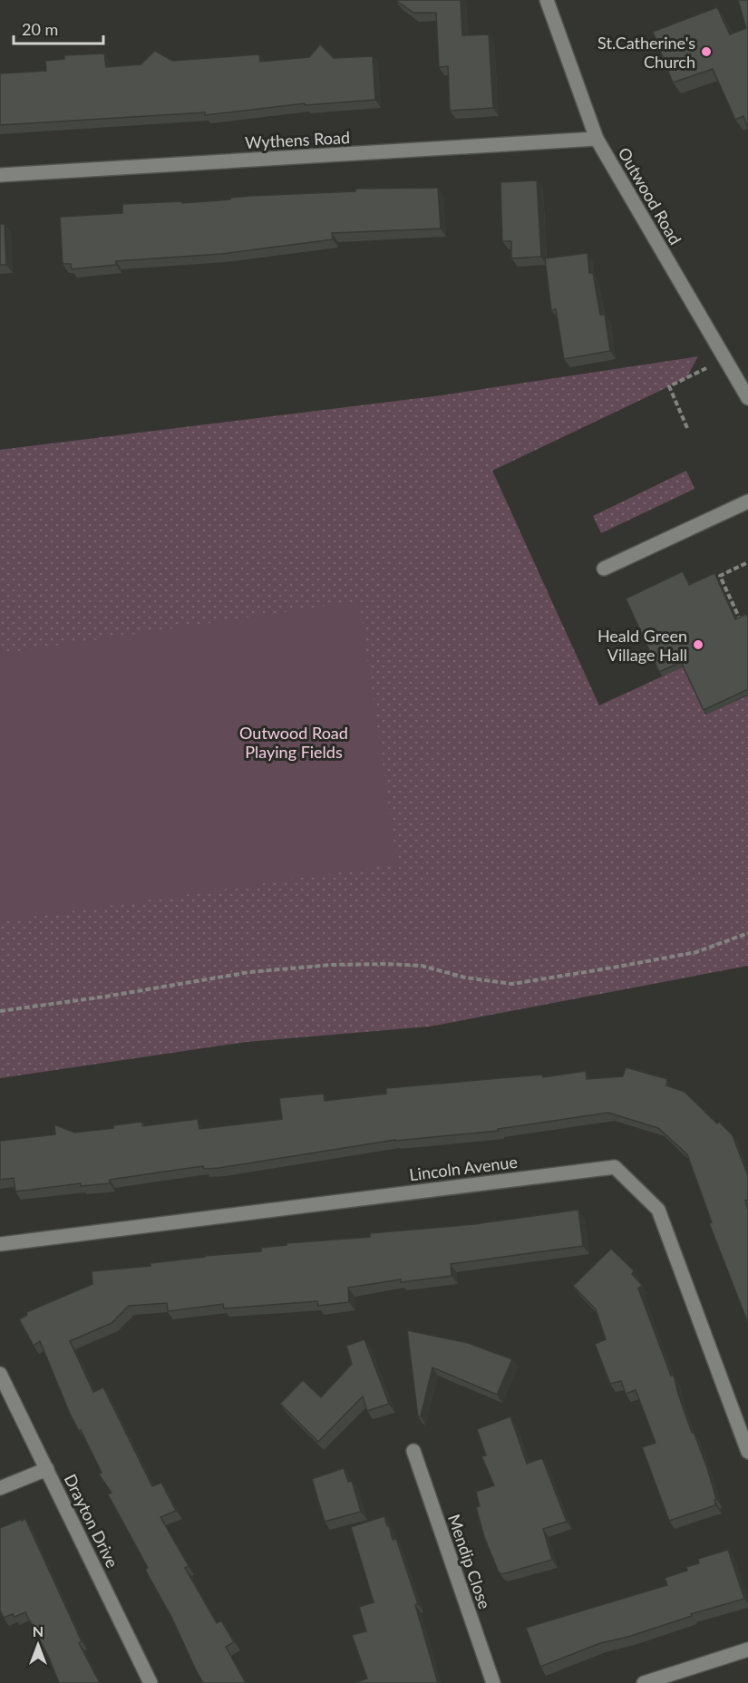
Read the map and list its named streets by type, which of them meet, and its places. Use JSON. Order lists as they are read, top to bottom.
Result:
{
  "streets": {
    "street": [
      "Wythens Road",
      "Outwood Road",
      "Lincoln Avenue",
      "Drayton Drive",
      "Mendip Close"
    ]
  },
  "crossings": [
    ["Wythens Road", "Outwood Road"]
  ],
  "parks": ["Outwood Road Playing Fields"],
  "places": ["St.Catherine's Church", "Heald Green Village Hall"],
  "scale_bar": "20 m",
  "north": "top"
}
